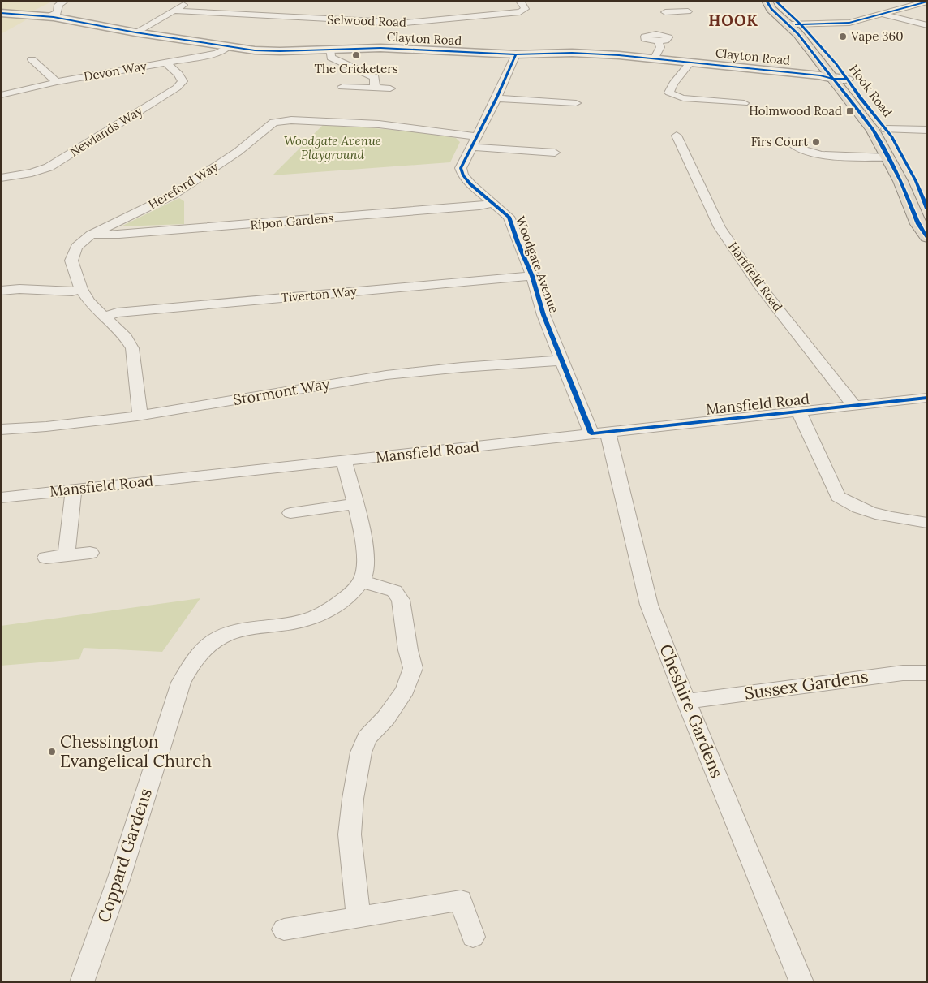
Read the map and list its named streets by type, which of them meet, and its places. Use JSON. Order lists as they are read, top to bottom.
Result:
{
  "streets": {
    "highway": ["Hook Road"],
    "street": [
      "Selwood Road",
      "Clayton Road",
      "Devon Way",
      "Newlands Way",
      "Hereford Way",
      "Ripon Gardens",
      "Woodgate Avenue",
      "Hartfield Road",
      "Tiverton Way",
      "Stormont Way",
      "Mansfield Road",
      "Sussex Gardens",
      "Cheshire Gardens",
      "Coppard Gardens"
    ]
  },
  "crossings": [
    ["Clayton Road", "Devon Way"],
    ["Clayton Road", "Hook Road"],
    ["Clayton Road", "Woodgate Avenue"],
    ["Devon Way", "Newlands Way"],
    ["Hereford Way", "Ripon Gardens"],
    ["Hereford Way", "Woodgate Avenue"],
    ["Hereford Way", "Tiverton Way"],
    ["Hereford Way", "Stormont Way"],
    ["Ripon Gardens", "Woodgate Avenue"],
    ["Woodgate Avenue", "Tiverton Way"],
    ["Woodgate Avenue", "Stormont Way"],
    ["Woodgate Avenue", "Mansfield Road"],
    ["Woodgate Avenue", "Cheshire Gardens"],
    ["Hartfield Road", "Mansfield Road"],
    ["Mansfield Road", "Cheshire Gardens"],
    ["Sussex Gardens", "Cheshire Gardens"]
  ],
  "districts": ["HOOK"],
  "parks": ["Woodgate Avenue Playground"],
  "places": {
    "other": [
      "Vape 360",
      "The Cricketers",
      "Firs Court",
      "Chessington Evangelical Church"
    ],
    "transit": ["Holmwood Road"]
  }
}
